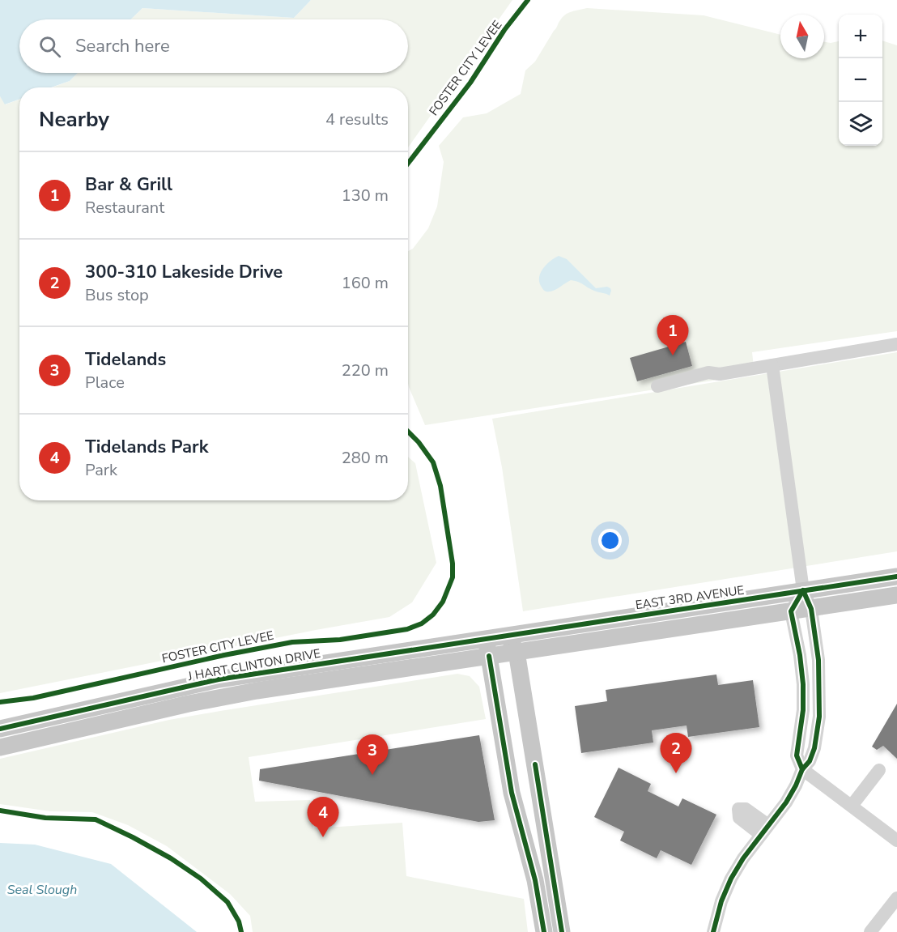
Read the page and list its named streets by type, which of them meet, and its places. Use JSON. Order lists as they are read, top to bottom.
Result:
{
  "streets": {
    "main road": ["EAST 3RD AVENUE", "J HART CLINTON DRIVE"],
    "cycle path": ["FOSTER CITY LEVEE"]
  },
  "crossings": [
    ["EAST 3RD AVENUE", "J HART CLINTON DRIVE"]
  ],
  "water": ["Seal Slough"],
  "north": "top",
  "page": {
    "map_buttons": ["+", "−"],
    "search": "Search here",
    "heading": ["Nearby", "4 results"],
    "list": [
      {
        "mark": "1",
        "name": "Bar & Grill",
        "note": "Restaurant",
        "value": "130 m"
      },
      {
        "mark": "2",
        "name": "300-310 Lakeside Drive",
        "note": "Bus stop",
        "value": "160 m"
      },
      {
        "mark": "3",
        "name": "Tidelands",
        "note": "Place",
        "value": "220 m"
      },
      {
        "mark": "4",
        "name": "Tidelands Park",
        "note": "Park",
        "value": "280 m"
      }
    ],
    "pins": [
      "1",
      "2",
      "3",
      "4"
    ]
  }
}
